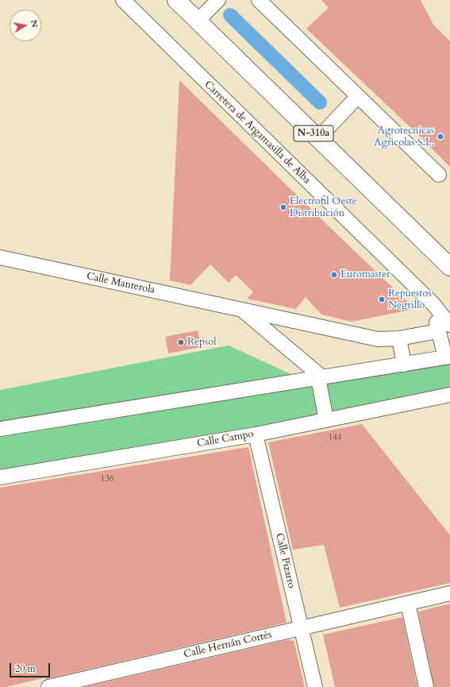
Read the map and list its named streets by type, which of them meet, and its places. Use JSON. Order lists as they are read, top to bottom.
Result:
{
  "streets": {
    "highway": ["N-310a"],
    "street": [
      "Carretera de Argamasilla de Alba",
      "Calle Manterola",
      "Calle Campo",
      "Calle Pizarro",
      "Calle Hernán Cortés"
    ]
  },
  "crossings": [
    ["Carretera de Argamasilla de Alba", "Calle Manterola"],
    ["Calle Campo", "Calle Pizarro"],
    ["Calle Pizarro", "Calle Hernán Cortés"]
  ],
  "places": [
    "Agrotecnicas Agricolas S.L.",
    "Electrofil Oeste Distribución",
    "Euromaster",
    "Repuestos Negrillo",
    "Repsol"
  ],
  "house_numbers": ["144", "136"],
  "scale_bar": "20 m",
  "north": "right"
}
